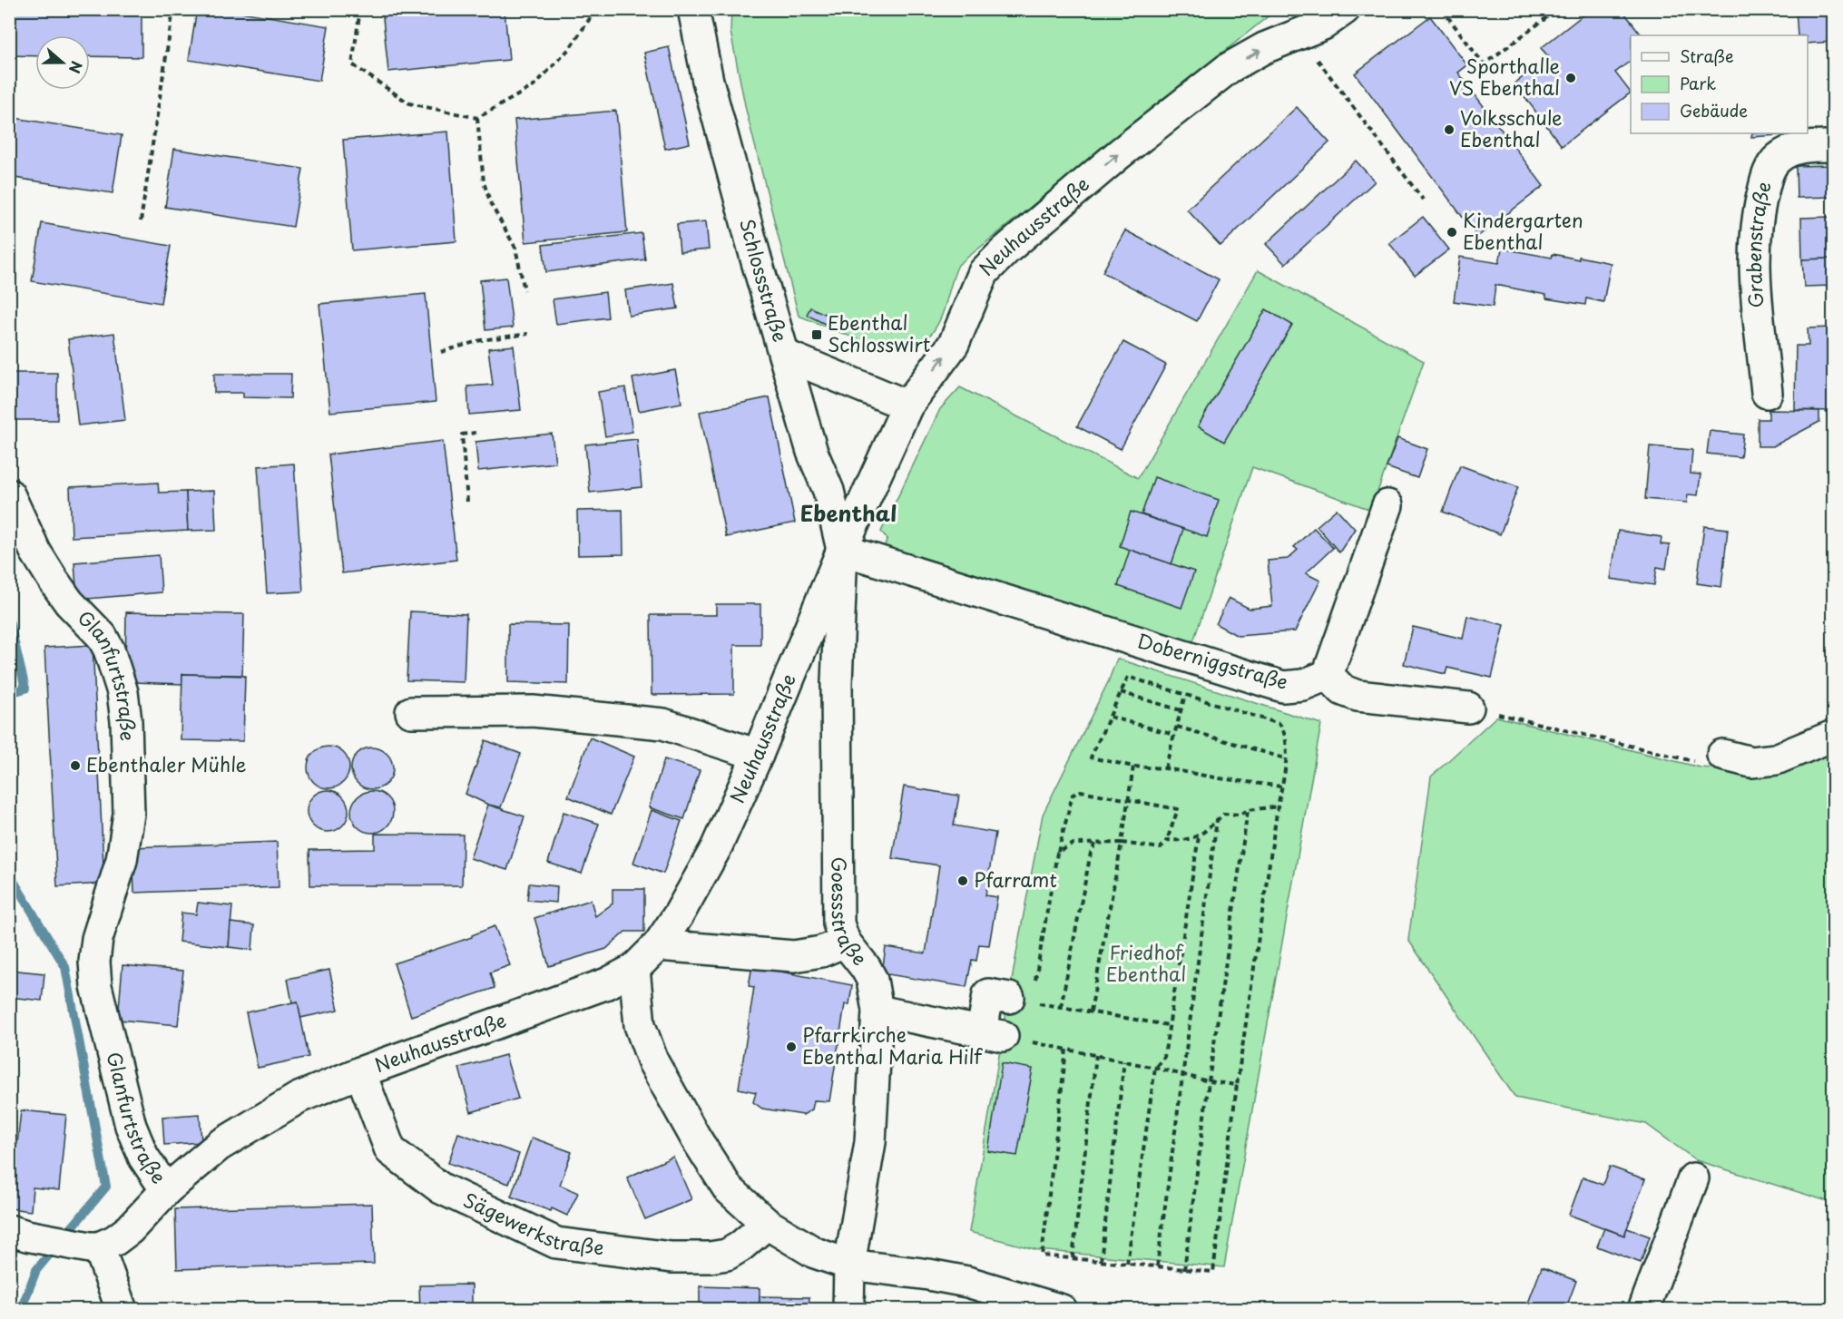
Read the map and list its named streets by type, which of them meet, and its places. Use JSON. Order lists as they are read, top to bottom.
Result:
{
  "streets": {
    "street": [
      "Neuhausstraße",
      "Grabenstraße",
      "Schlossstraße",
      "Doberniggstraße",
      "Glanfurtstraße",
      "Goessstraße",
      "Sägewerkstraße"
    ]
  },
  "crossings": [
    ["Neuhausstraße", "Schlossstraße"],
    ["Neuhausstraße", "Doberniggstraße"],
    ["Neuhausstraße", "Glanfurtstraße"],
    ["Neuhausstraße", "Goessstraße"],
    ["Neuhausstraße", "Sägewerkstraße"],
    ["Schlossstraße", "Doberniggstraße"],
    ["Schlossstraße", "Goessstraße"],
    ["Doberniggstraße", "Goessstraße"]
  ],
  "districts": ["Ebenthal"],
  "parks": ["Friedhof Ebenthal"],
  "places": {
    "other": [
      "Sporthalle VS Ebenthal",
      "Volksschule Ebenthal",
      "Kindergarten Ebenthal",
      "Ebenthaler Mühle",
      "Pfarramt",
      "Pfarrkirche Ebenthal Maria Hilf"
    ],
    "transit": ["Ebenthal Schlosswirt"]
  },
  "legend": ["Straße", "Park", "Gebäude"],
  "north": "right"
}
